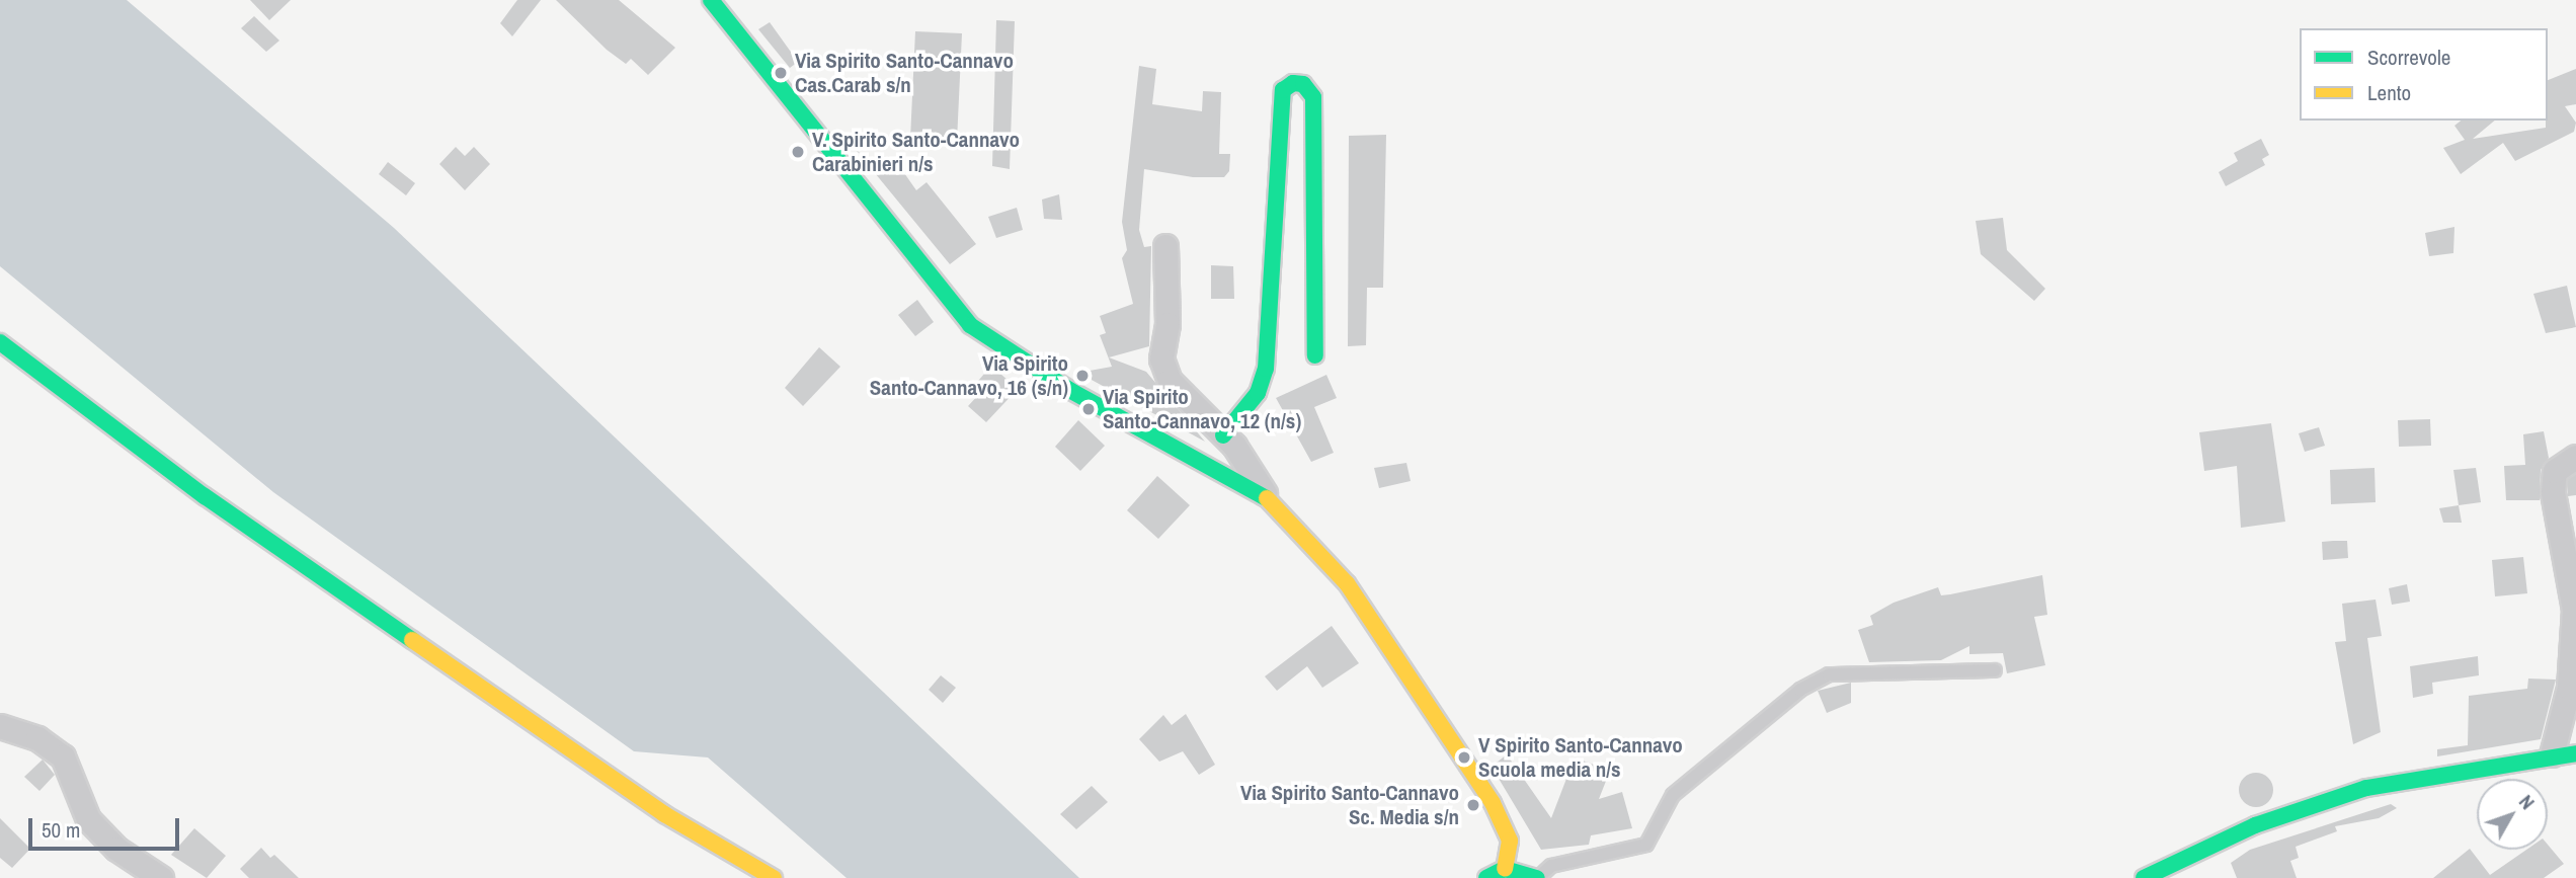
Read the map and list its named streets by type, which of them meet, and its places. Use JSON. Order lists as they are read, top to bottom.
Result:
{
  "places": [
    "Via Spirito Santo-Cannavo Cas.Carab s/n",
    "V. Spirito Santo-Cannavo Carabinieri n/s",
    "Via Spirito Santo-Cannavo, 16 (s/n)",
    "Via Spirito Santo-Cannavo, 12 (n/s)",
    "V Spirito Santo-Cannavo Scuola media n/s",
    "Via Spirito Santo-Cannavo Sc. Media s/n"
  ],
  "legend": ["Scorrevole", "Lento"],
  "scale_bar": "50 m",
  "north": "top right"
}
